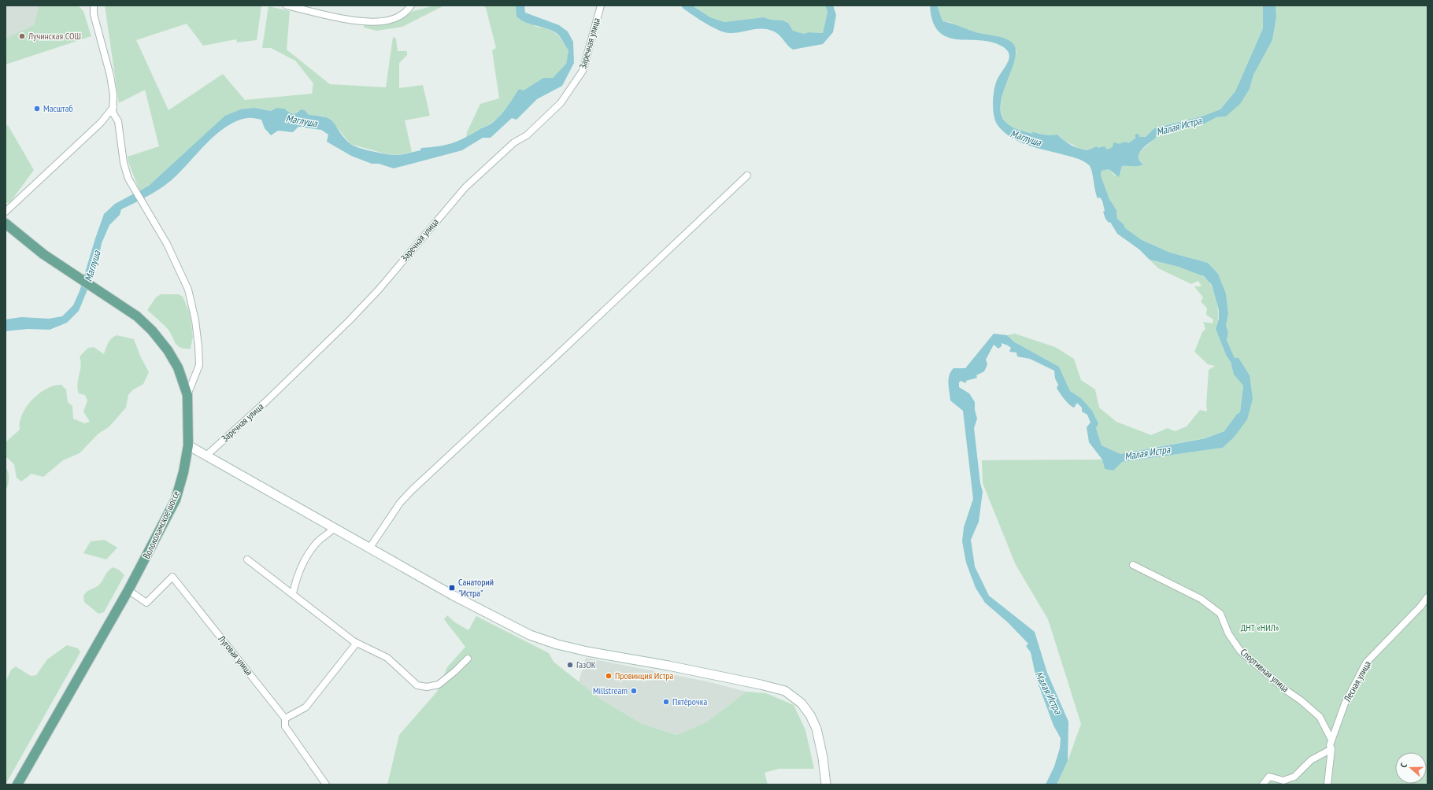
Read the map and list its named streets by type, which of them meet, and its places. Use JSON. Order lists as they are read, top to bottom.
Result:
{
  "streets": {
    "main road": ["Волоколамское шоссе"],
    "street": [
      "Заречная улица",
      "Луговая улица",
      "Спортивная улица",
      "Лесная улица"
    ]
  },
  "crossings": [
    ["Волоколамское шоссе", "Луговая улица"],
    ["Спортивная улица", "Лесная улица"]
  ],
  "water": ["Маглуша", "Малая Истра"],
  "parks": ["ДНТ «НИЛ»"],
  "places": {
    "other": [
      "Лучинская СОШ",
      "Масштаб",
      "ГазОК",
      "Провинция Истра",
      "Millstream",
      "Пятёрочка"
    ],
    "transit": ["Санаторий \"Истра\""]
  },
  "north": "left"
}
